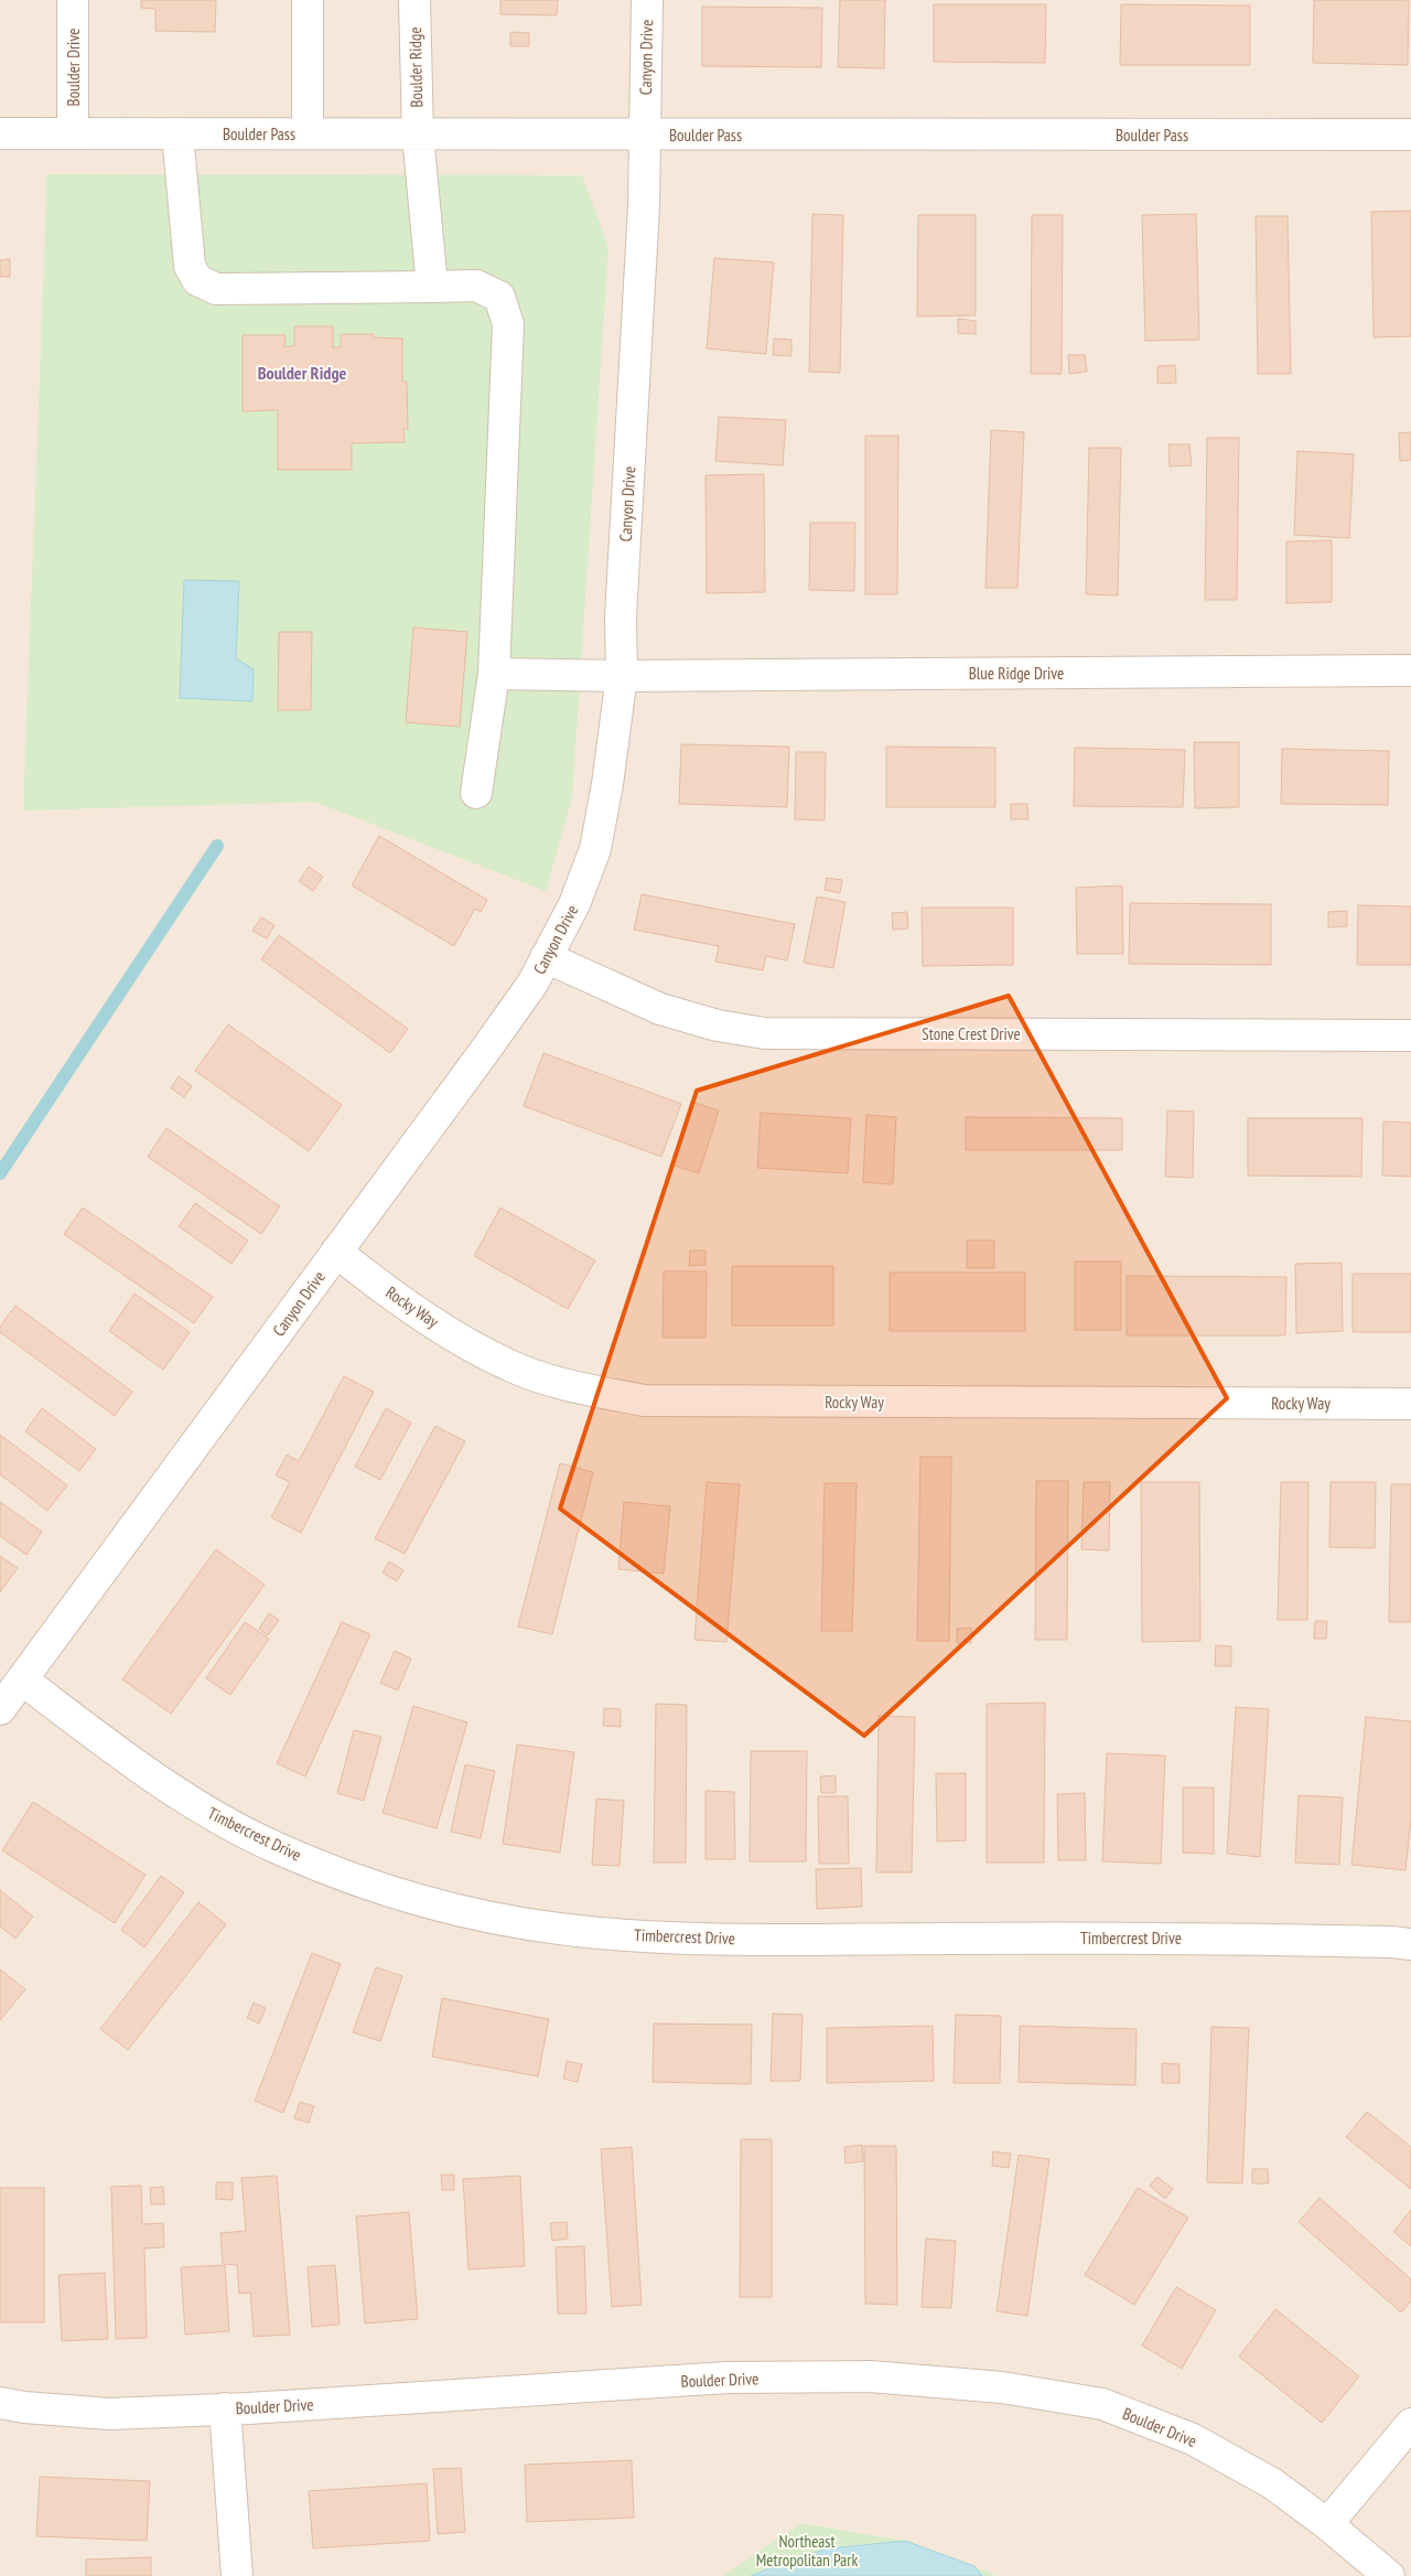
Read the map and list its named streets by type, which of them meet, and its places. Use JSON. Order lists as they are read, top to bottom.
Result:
{
  "streets": {
    "street": [
      "Canyon Drive",
      "Boulder Drive",
      "Boulder Ridge",
      "Boulder Pass",
      "Blue Ridge Drive",
      "Stone Crest Drive",
      "Rocky Way",
      "Timbercrest Drive"
    ]
  },
  "crossings": [
    ["Canyon Drive", "Boulder Pass"],
    ["Canyon Drive", "Blue Ridge Drive"],
    ["Canyon Drive", "Stone Crest Drive"],
    ["Canyon Drive", "Rocky Way"],
    ["Canyon Drive", "Timbercrest Drive"],
    ["Boulder Drive", "Boulder Pass"],
    ["Boulder Ridge", "Boulder Pass"]
  ],
  "districts": ["Boulder Ridge"],
  "parks": ["Northeast Metropolitan Park"]
}
